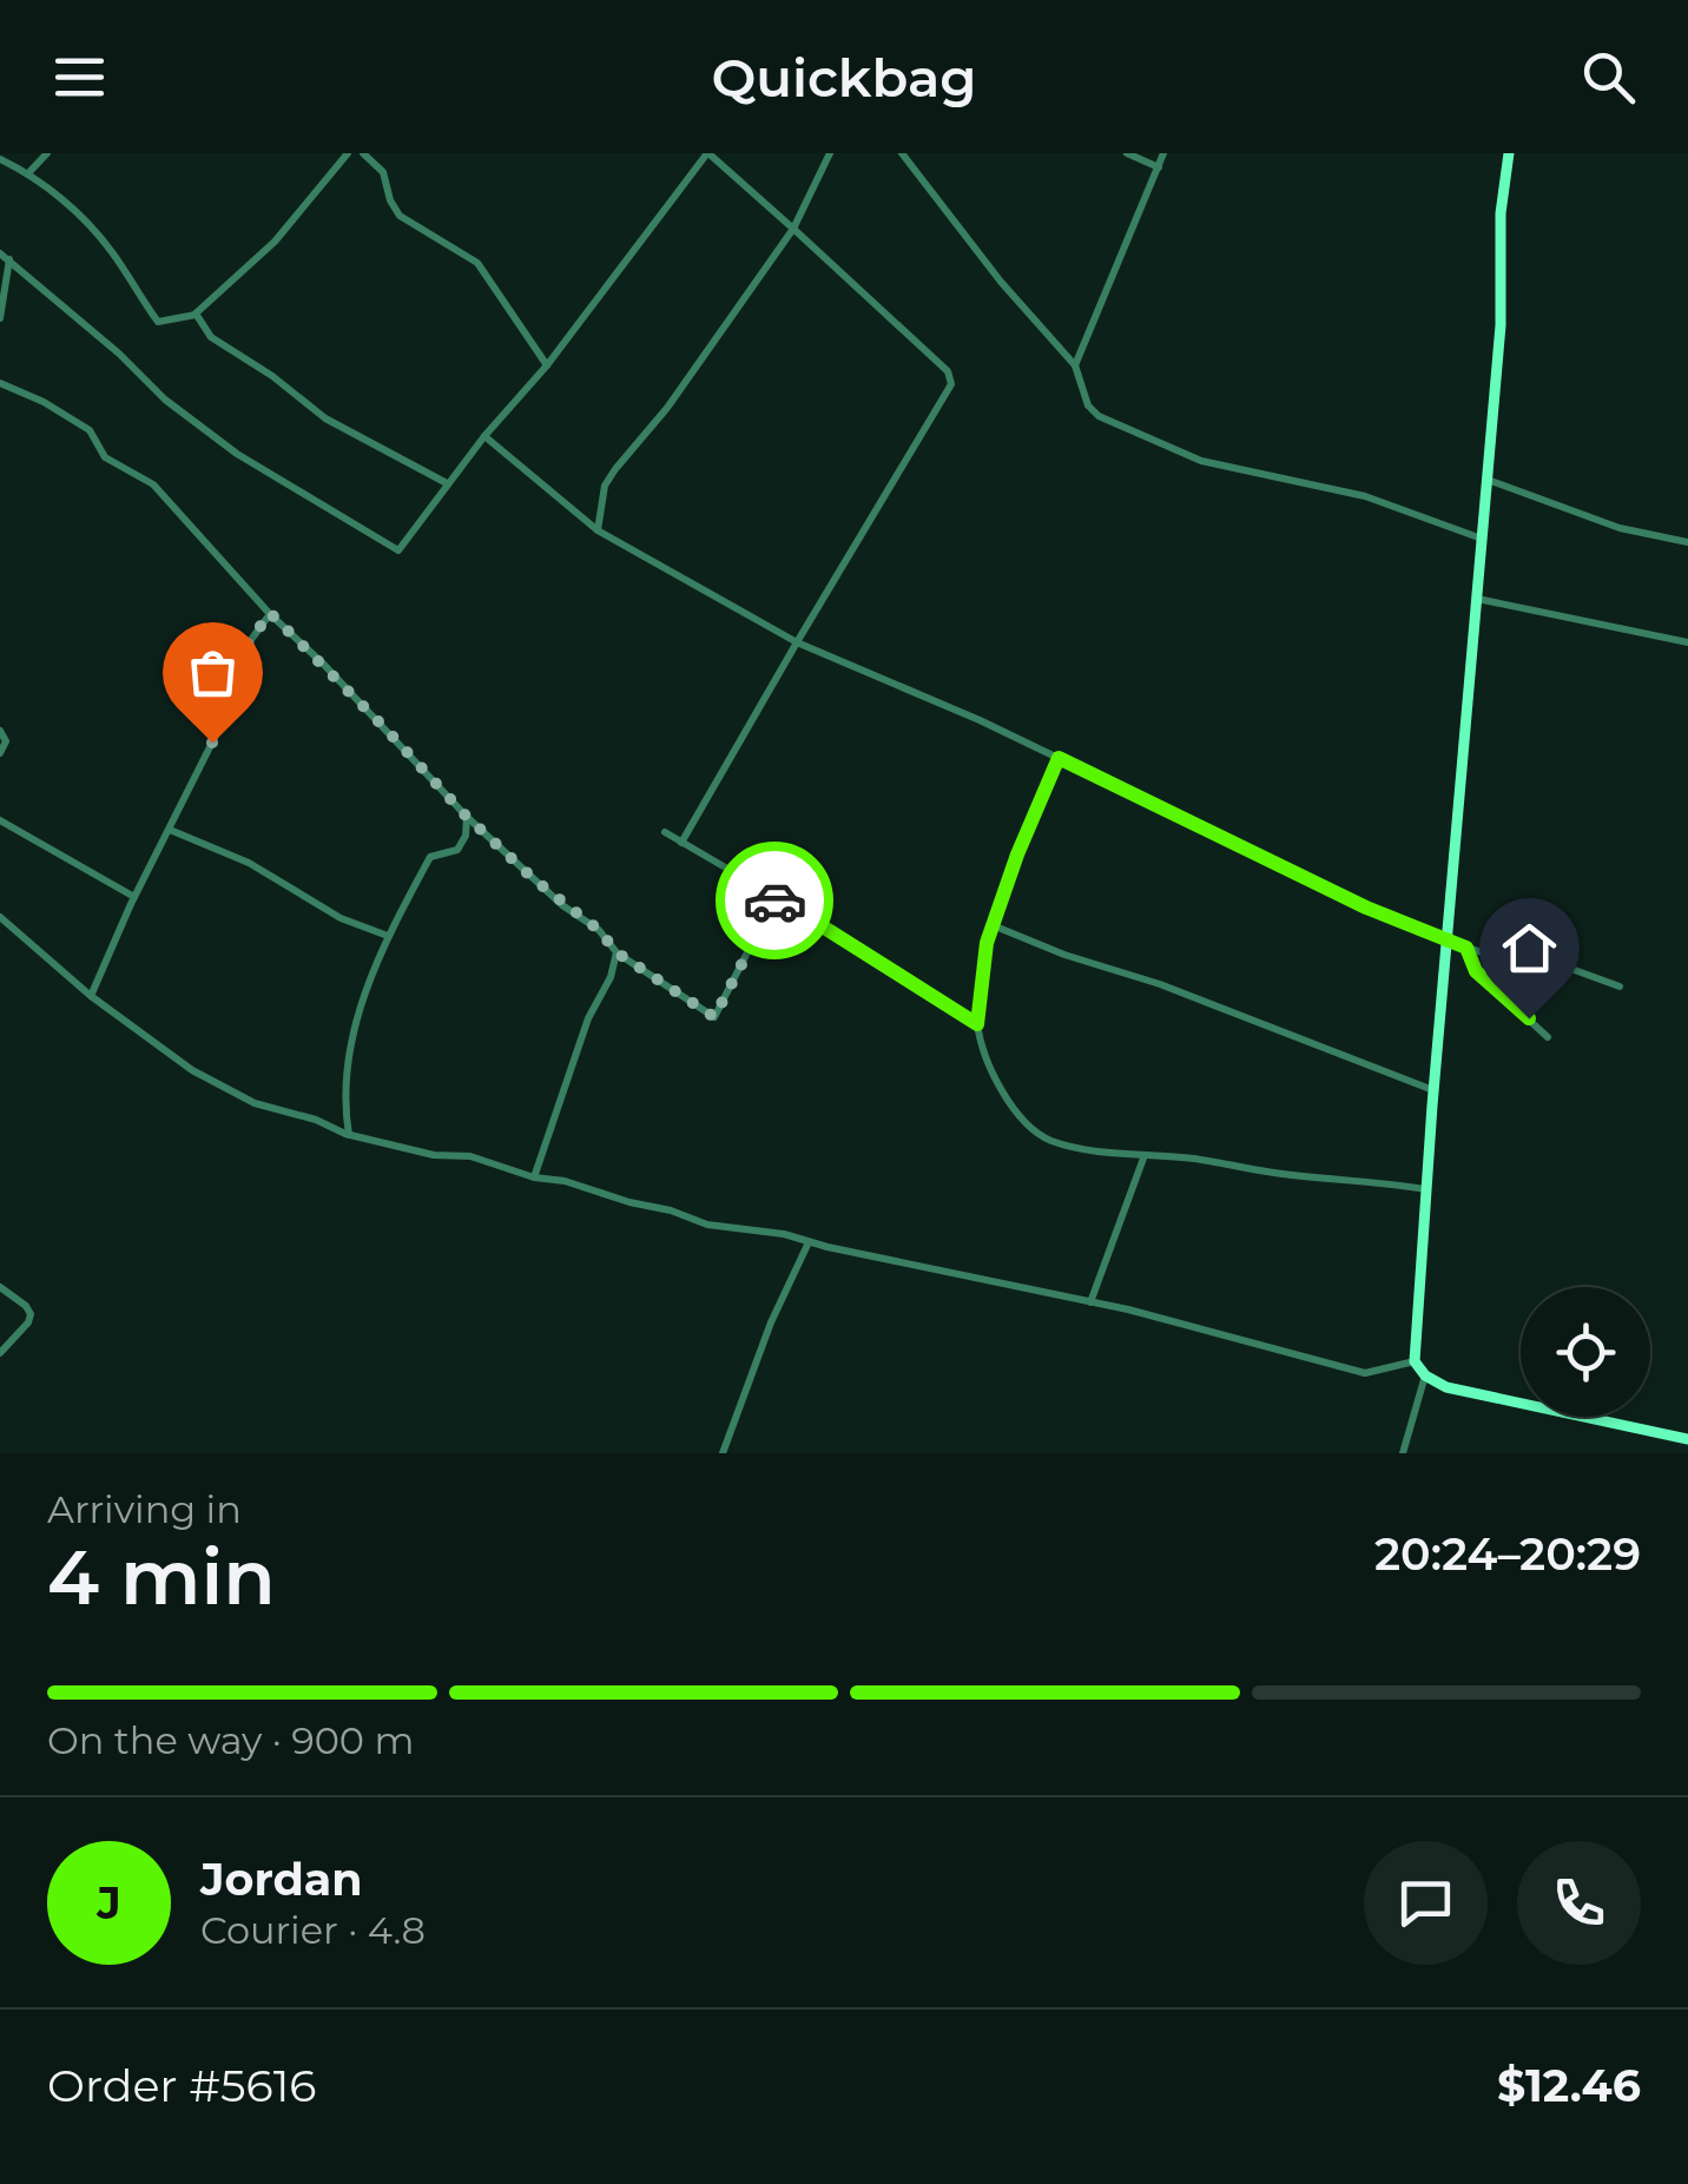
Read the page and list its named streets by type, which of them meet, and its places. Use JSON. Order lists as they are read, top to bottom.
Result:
{
  "page": {
    "header": "Quickbag",
    "heading": ["4 min", "Arriving in", "20:24–20:29"],
    "panel": [
      "Jordan",
      "Courier · 4.8",
      "Order #5616",
      "$12.46"
    ],
    "bar": "On the way · 900 m",
    "round": "J"
  }
}
